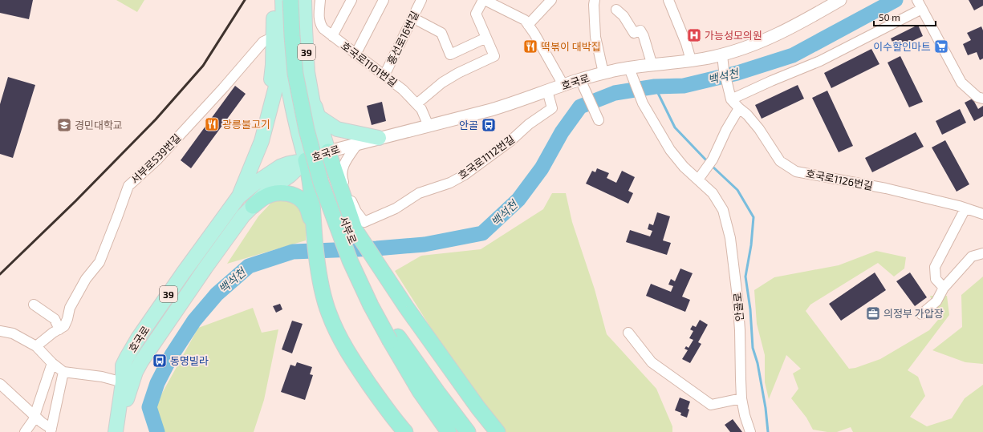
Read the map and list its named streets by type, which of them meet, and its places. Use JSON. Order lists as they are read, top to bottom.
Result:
{
  "streets": {
    "highway": ["서부로"],
    "main road": ["39", "호국로"],
    "street": [
      "흥선로16번길",
      "호국로1101번길",
      "호국로1112번길",
      "서부로539번길",
      "호국로1126번길",
      "안골로"
    ]
  },
  "crossings": [
    ["흥선로16번길", "호국로1101번길"],
    ["39", "호국로"],
    ["호국로1101번길", "호국로"],
    ["호국로", "호국로1112번길"],
    ["호국로", "안골로"]
  ],
  "water": ["백석천"],
  "places": {
    "hospital": ["가능성모의원"],
    "restaurant": ["떡볶이 대박집", "광릉불고기"],
    "supermarket": ["이수할인마트"],
    "school or university": ["경민대학교"],
    "bus stop": ["안골", "동명빌라"],
    "office": ["의정부 가압장"]
  },
  "scale_bar": "50 m"
}
